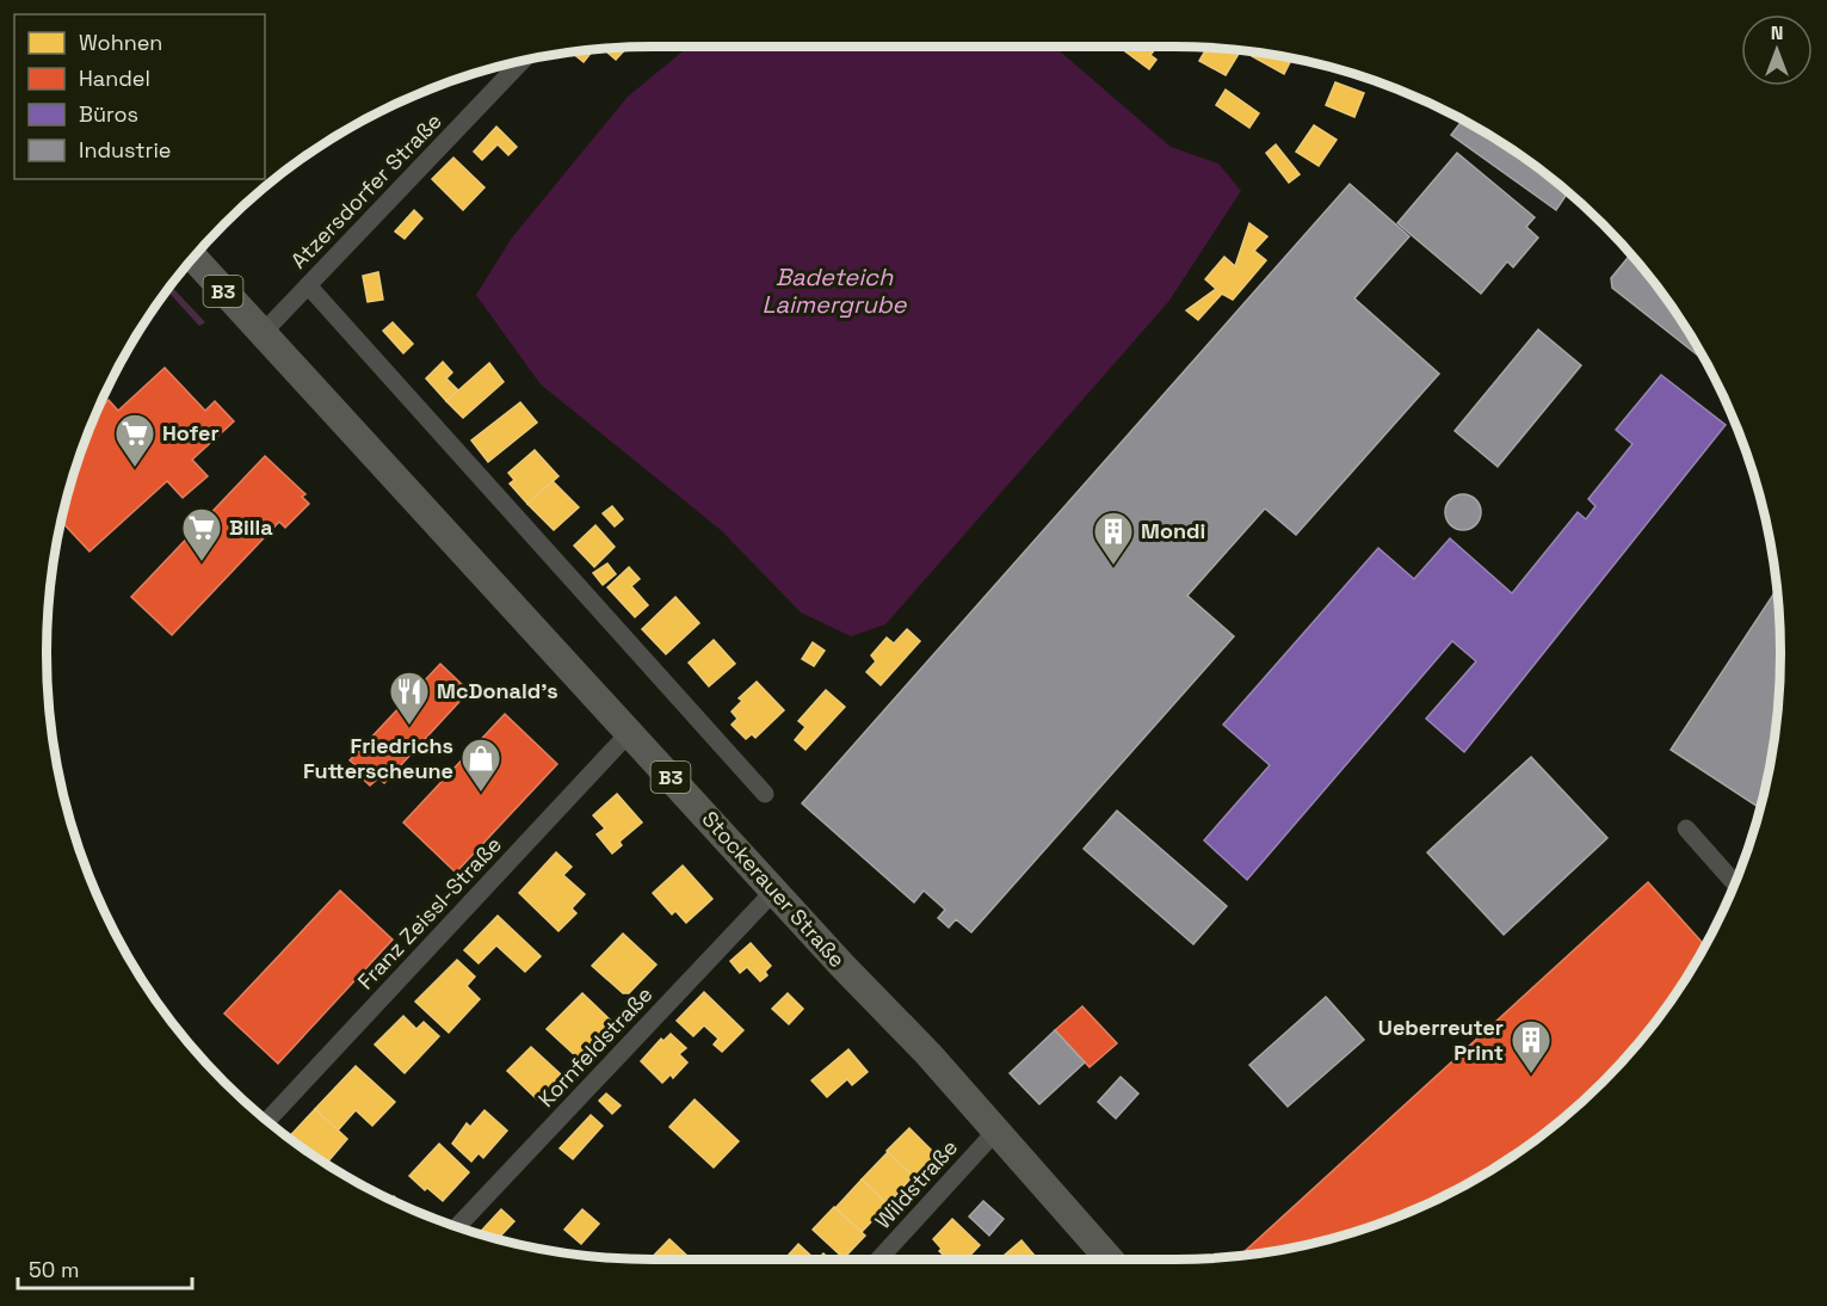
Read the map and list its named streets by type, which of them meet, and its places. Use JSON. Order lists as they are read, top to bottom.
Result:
{
  "streets": {
    "main road": ["B3", "Stockerauer Straße"],
    "street": [
      "Atzersdorfer Straße",
      "Franz Zeissl-Straße",
      "Kornfeldstraße",
      "Wildstraße"
    ]
  },
  "crossings": [
    ["Atzersdorfer Straße", "B3"],
    ["Atzersdorfer Straße", "Stockerauer Straße"],
    ["B3", "Stockerauer Straße"],
    ["Stockerauer Straße", "Franz Zeissl-Straße"],
    ["Stockerauer Straße", "Kornfeldstraße"],
    ["Stockerauer Straße", "Wildstraße"]
  ],
  "water": ["Badeteich Laimergrube"],
  "places": {
    "supermarket": ["Hofer", "Billa"],
    "building": ["Mondi", "Ueberreuter Print"],
    "restaurant": ["McDonald's"],
    "shop": ["Friedrichs Futterscheune"]
  },
  "legend": [
    "Wohnen",
    "Handel",
    "Büros",
    "Industrie"
  ],
  "scale_bar": "50 m",
  "north": "top"
}
